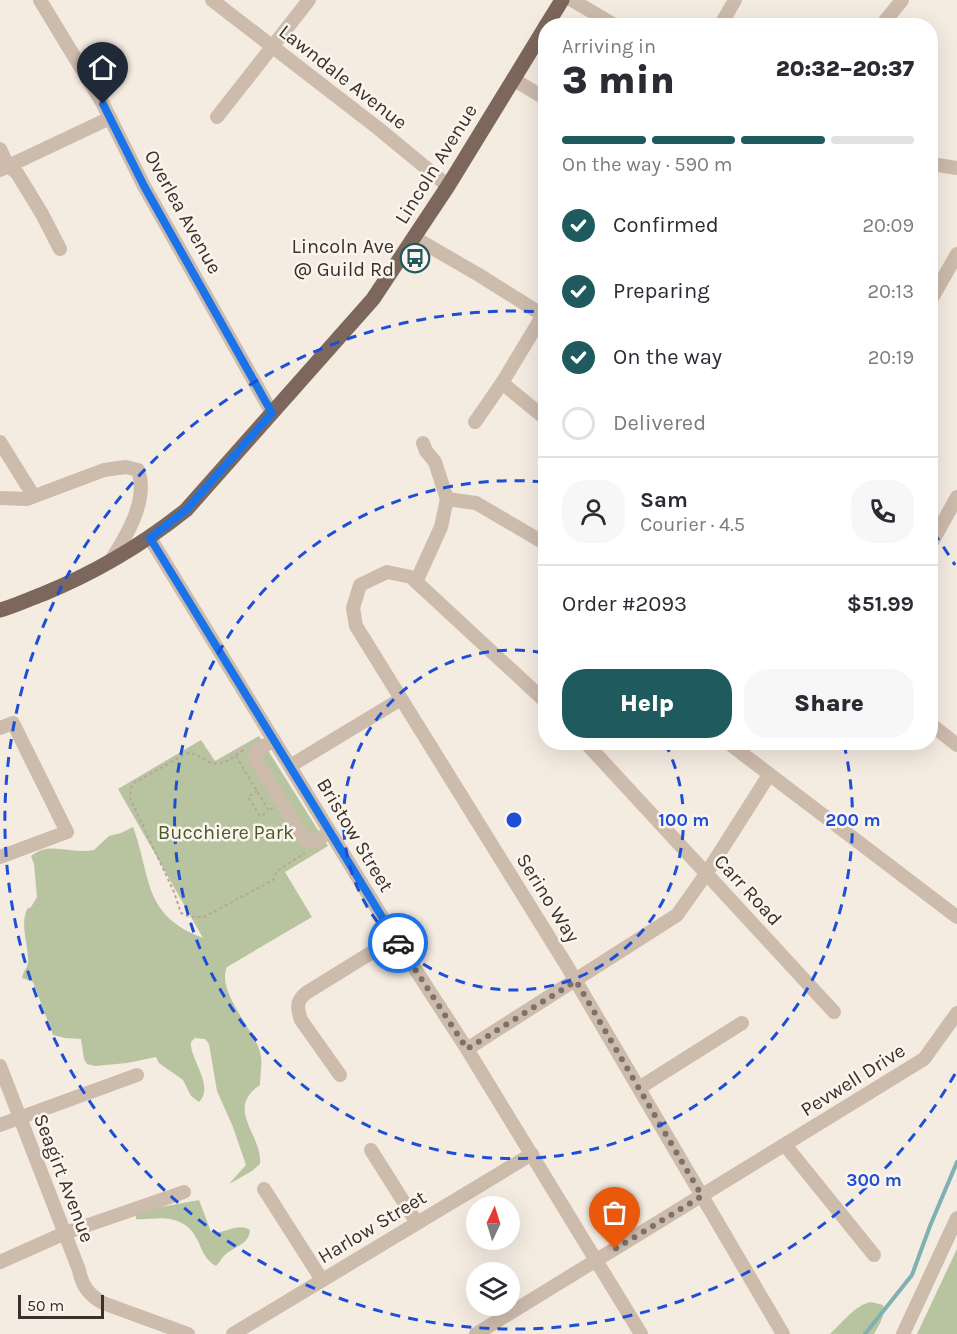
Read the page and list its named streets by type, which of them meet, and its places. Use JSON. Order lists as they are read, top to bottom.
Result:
{
  "streets": {
    "main road": ["Lincoln Avenue"],
    "street": [
      "Lawndale Avenue",
      "Overlea Avenue",
      "Bristow Street",
      "Carr Road",
      "Serino Way",
      "Pevwell Drive",
      "Seagirt Avenue",
      "Harlow Street"
    ]
  },
  "crossings": [
    ["Lawndale Avenue", "Lincoln Avenue"],
    ["Lincoln Avenue", "Overlea Avenue"],
    ["Lincoln Avenue", "Bristow Street"],
    ["Bristow Street", "Pevwell Drive"],
    ["Bristow Street", "Harlow Street"],
    ["Serino Way", "Pevwell Drive"]
  ],
  "parks": ["Bucchiere Park"],
  "places": {
    "bus stop": ["Lincoln Ave @ Guild Rd"]
  },
  "scale_bar": "50 m",
  "north": "top",
  "page": {
    "heading": ["3 min", "Arriving in", "20:32–20:37"],
    "panel": [
      "Sam",
      "Courier · 4.5",
      "Order #2093",
      "$51.99"
    ],
    "bar": "On the way · 590 m",
    "list": [
      ["Confirmed", "20:09"],
      ["Preparing", "20:13"],
      ["On the way", "20:19"],
      "Delivered"
    ],
    "buttons": ["Help", "Share"],
    "scale": "50 m"
  },
  "rings": ["100 m", "200 m", "300 m"]
}
